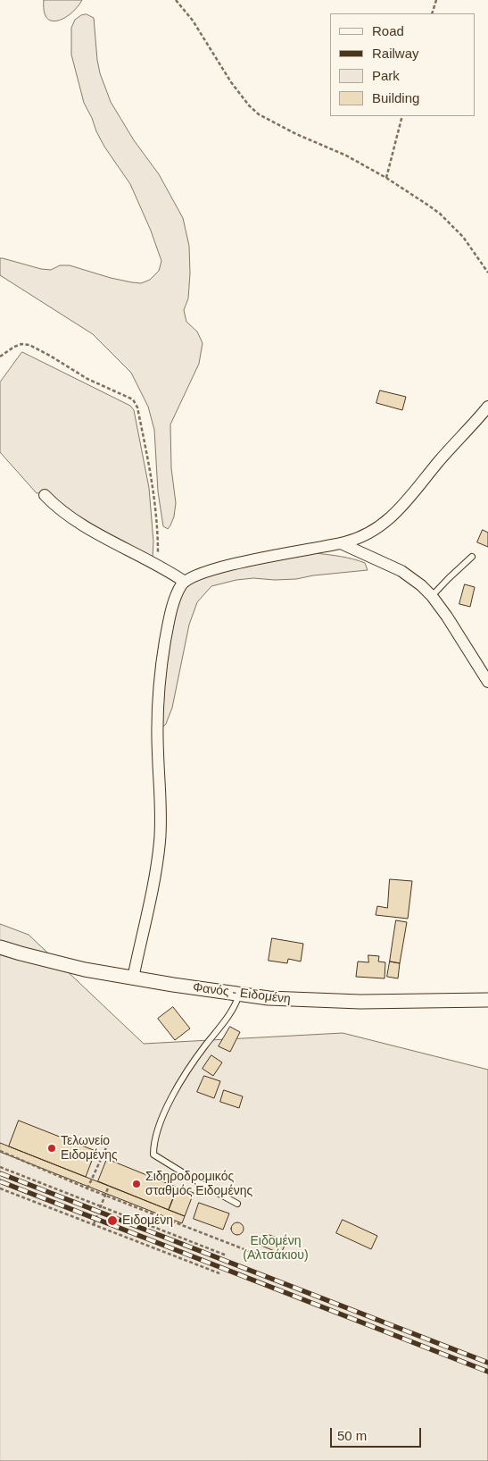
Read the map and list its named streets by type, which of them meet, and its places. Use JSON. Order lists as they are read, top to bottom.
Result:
{
  "streets": {
    "street": ["Φανός - Ειδομένη"]
  },
  "parks": ["Ειδομένη (Αλτσάκιου)"],
  "places": ["Τελωνείο Ειδομένης", "Σιδηροδρομικός σταθμός Ειδομένης", "Ειδομένη"],
  "legend": [
    "Road",
    "Railway",
    "Park",
    "Building"
  ],
  "scale_bar": "50 m"
}
